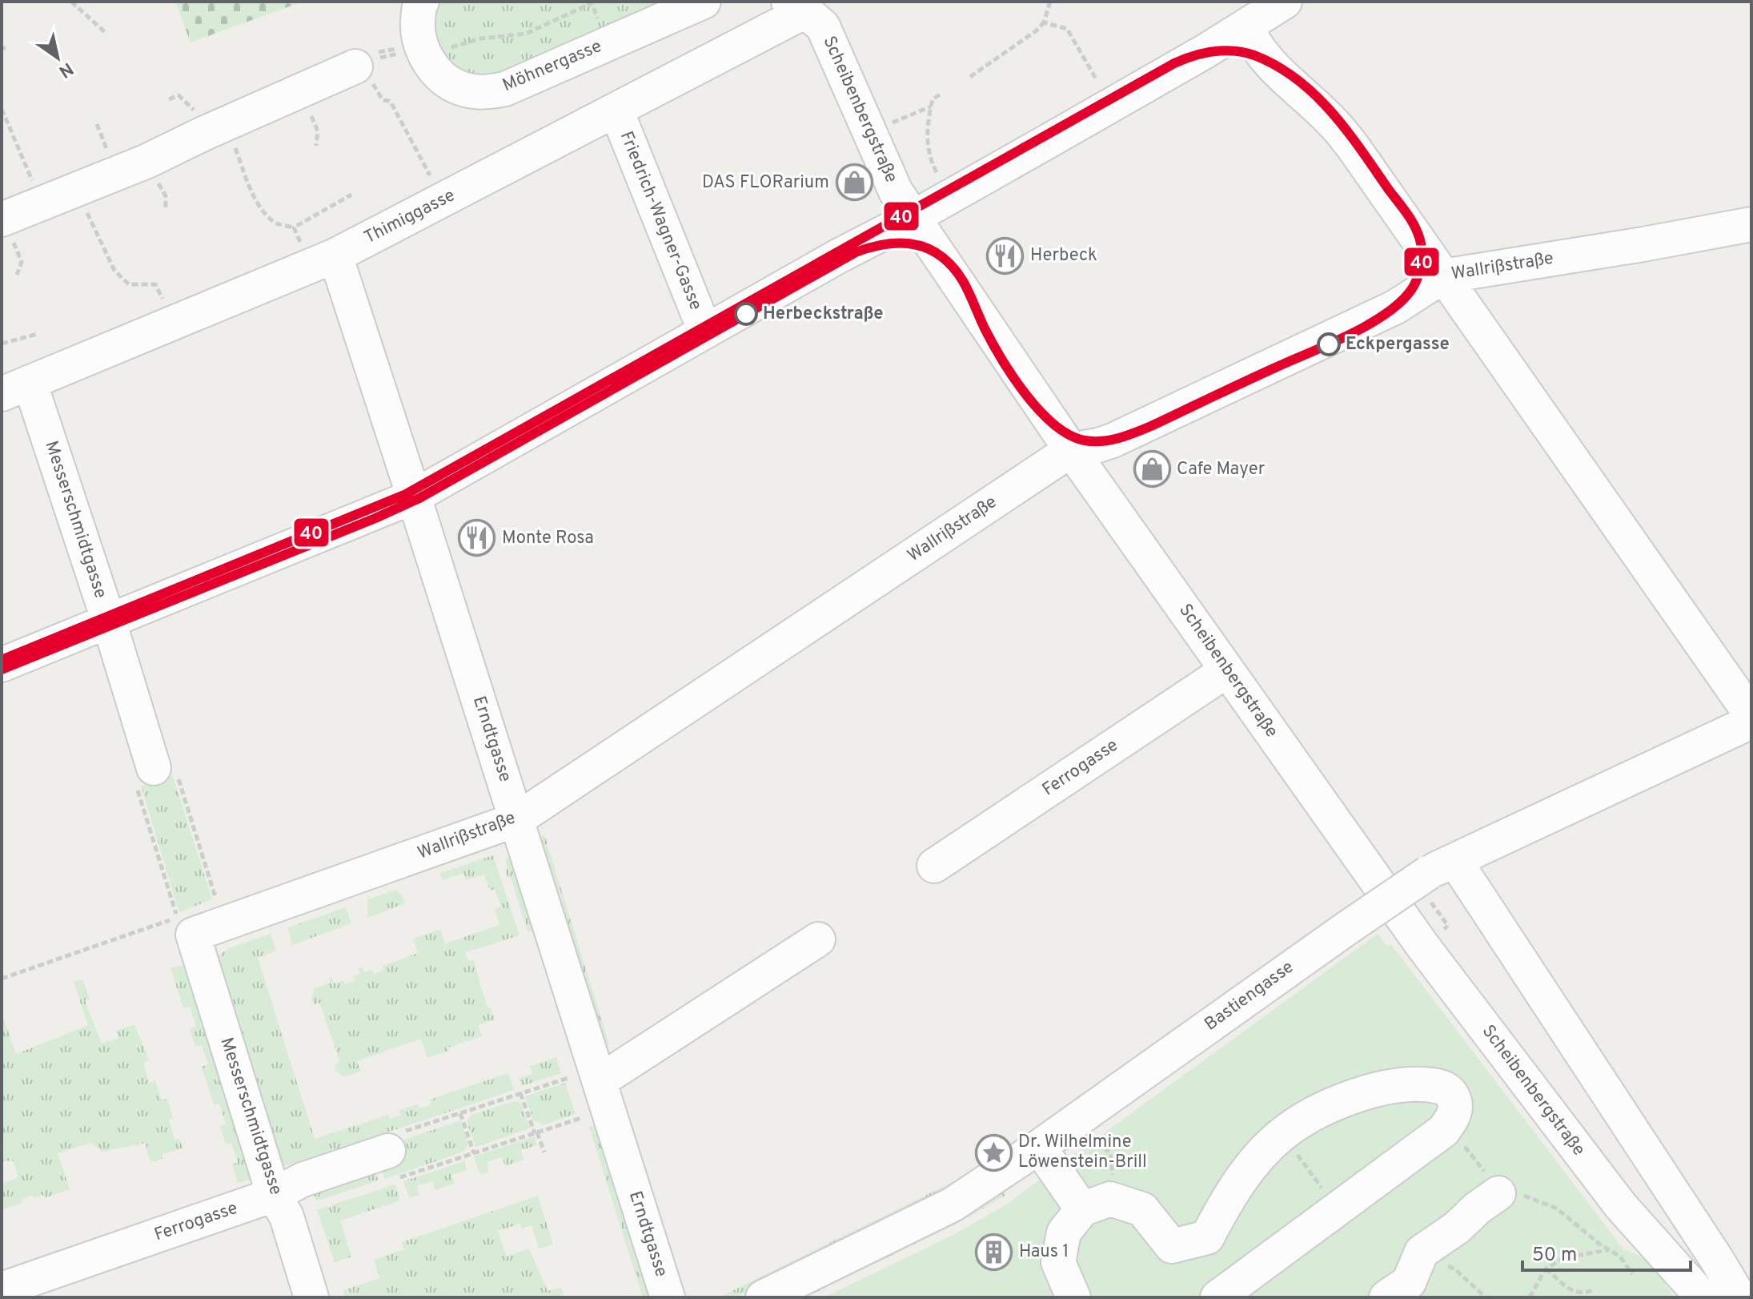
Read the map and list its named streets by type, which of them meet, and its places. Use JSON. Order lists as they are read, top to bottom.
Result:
{
  "streets": {
    "street": [
      "Möhnergasse",
      "Scheibenbergstraße",
      "Thimiggasse",
      "Friedrich-Wagner-Gasse",
      "Wallrißstraße",
      "Messerschmidtgasse",
      "Erndtgasse",
      "Ferrogasse",
      "Bastiengasse"
    ]
  },
  "crossings": [
    ["Scheibenbergstraße", "Thimiggasse"],
    ["Scheibenbergstraße", "Wallrißstraße"],
    ["Scheibenbergstraße", "Ferrogasse"],
    ["Thimiggasse", "Friedrich-Wagner-Gasse"],
    ["Thimiggasse", "Messerschmidtgasse"],
    ["Thimiggasse", "Erndtgasse"],
    ["Wallrißstraße", "Messerschmidtgasse"],
    ["Wallrißstraße", "Erndtgasse"],
    ["Messerschmidtgasse", "Ferrogasse"]
  ],
  "places": {
    "shop": ["DAS FLORarium", "Cafe Mayer"],
    "restaurant": ["Herbeck", "Monte Rosa"],
    "other": ["Herbeckstraße", "Eckpergasse"],
    "place": ["Dr. Wilhelmine Löwenstein-Brill"],
    "building": ["Haus 1"]
  },
  "lines": ["transit line 40"],
  "scale_bar": "50 m",
  "north": "bottom right"
}
